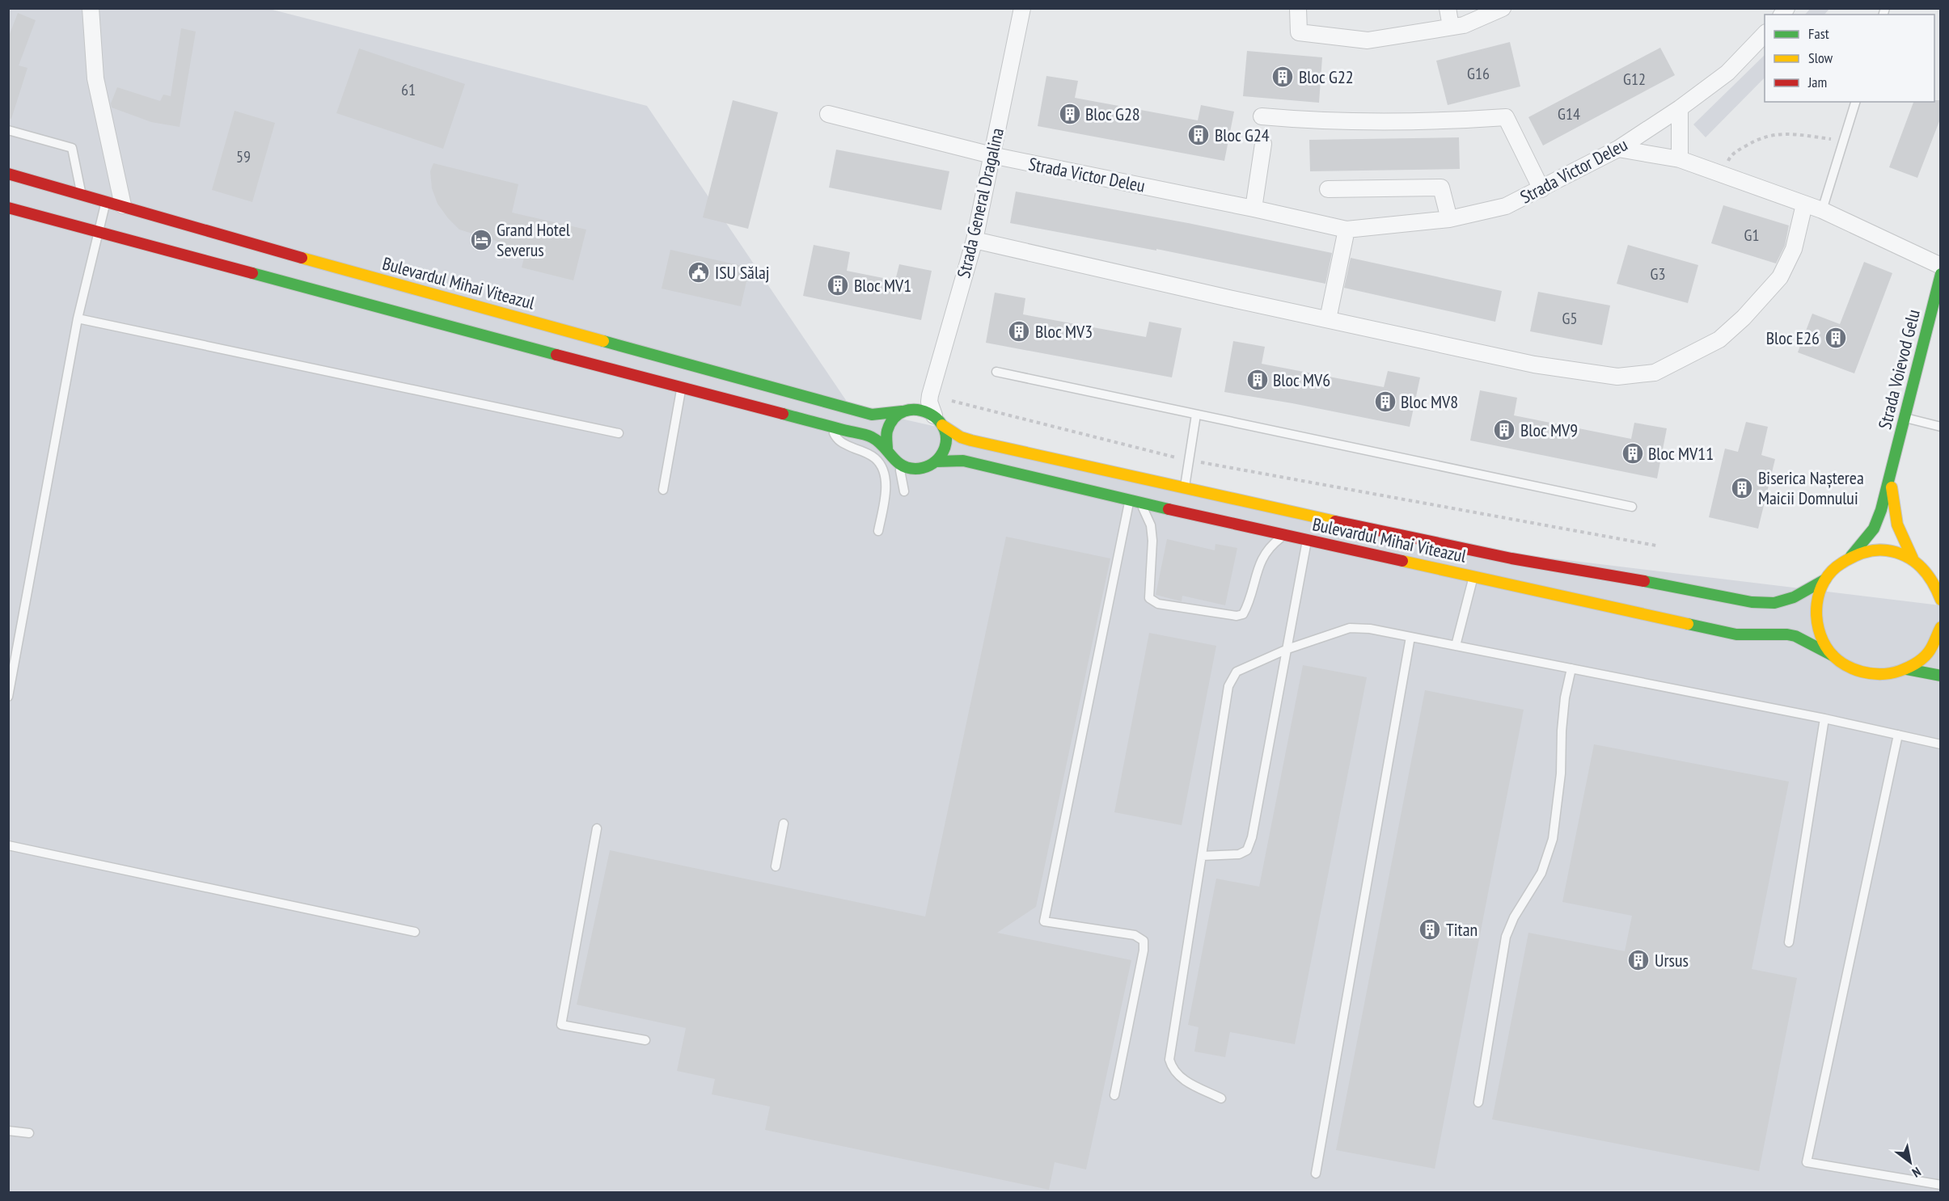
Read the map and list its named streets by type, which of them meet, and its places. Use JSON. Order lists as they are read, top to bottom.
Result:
{
  "streets": {
    "main road": ["Bulevardul Mihai Viteazul", "Strada Voievod Gelu"],
    "street": ["Strada Victor Deleu", "Strada General Dragalina"]
  },
  "crossings": [
    ["Strada Victor Deleu", "Strada General Dragalina"],
    ["Strada General Dragalina", "Bulevardul Mihai Viteazul"]
  ],
  "places": {
    "building": [
      "Bloc G22",
      "Bloc G28",
      "Bloc G24",
      "Bloc MV1",
      "Bloc MV3",
      "Bloc E26",
      "Bloc MV6",
      "Bloc MV8",
      "Bloc MV9",
      "Bloc MV11",
      "Biserica Nașterea Maicii Domnului",
      "Titan",
      "Ursus"
    ],
    "hotel": ["Grand Hotel Severus"],
    "public building": ["ISU Sălaj"]
  },
  "house_numbers": [
    "G16",
    "G12",
    "61",
    "G14",
    "59",
    "G1",
    "G3",
    "G5"
  ],
  "legend": ["Fast", "Slow", "Jam"],
  "north": "bottom right"
}
